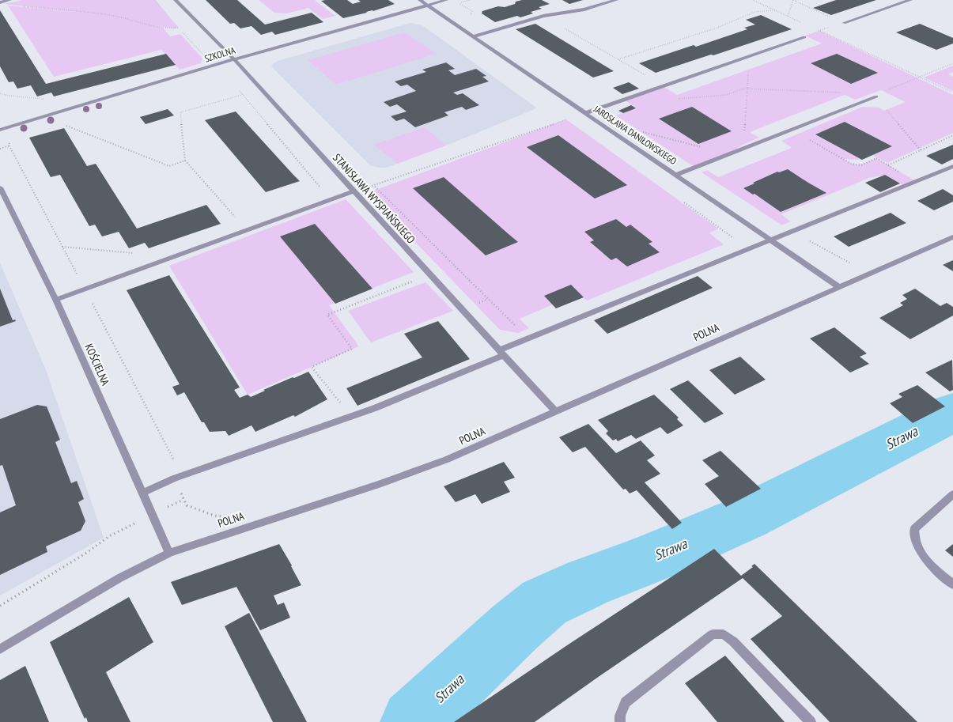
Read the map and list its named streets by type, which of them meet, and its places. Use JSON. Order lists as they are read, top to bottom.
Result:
{
  "streets": {
    "street": [
      "SZKOLNA",
      "JAROSŁAWA DANIŁOWSKIEGO",
      "STANISŁAWA WYSPIAŃSKIEGO",
      "POLNA",
      "KOŚCIELNA"
    ]
  },
  "crossings": [
    ["SZKOLNA", "JAROSŁAWA DANIŁOWSKIEGO"],
    ["SZKOLNA", "STANISŁAWA WYSPIAŃSKIEGO"],
    ["JAROSŁAWA DANIŁOWSKIEGO", "POLNA"],
    ["STANISŁAWA WYSPIAŃSKIEGO", "POLNA"],
    ["POLNA", "KOŚCIELNA"]
  ],
  "water": ["Strawa"]
}
